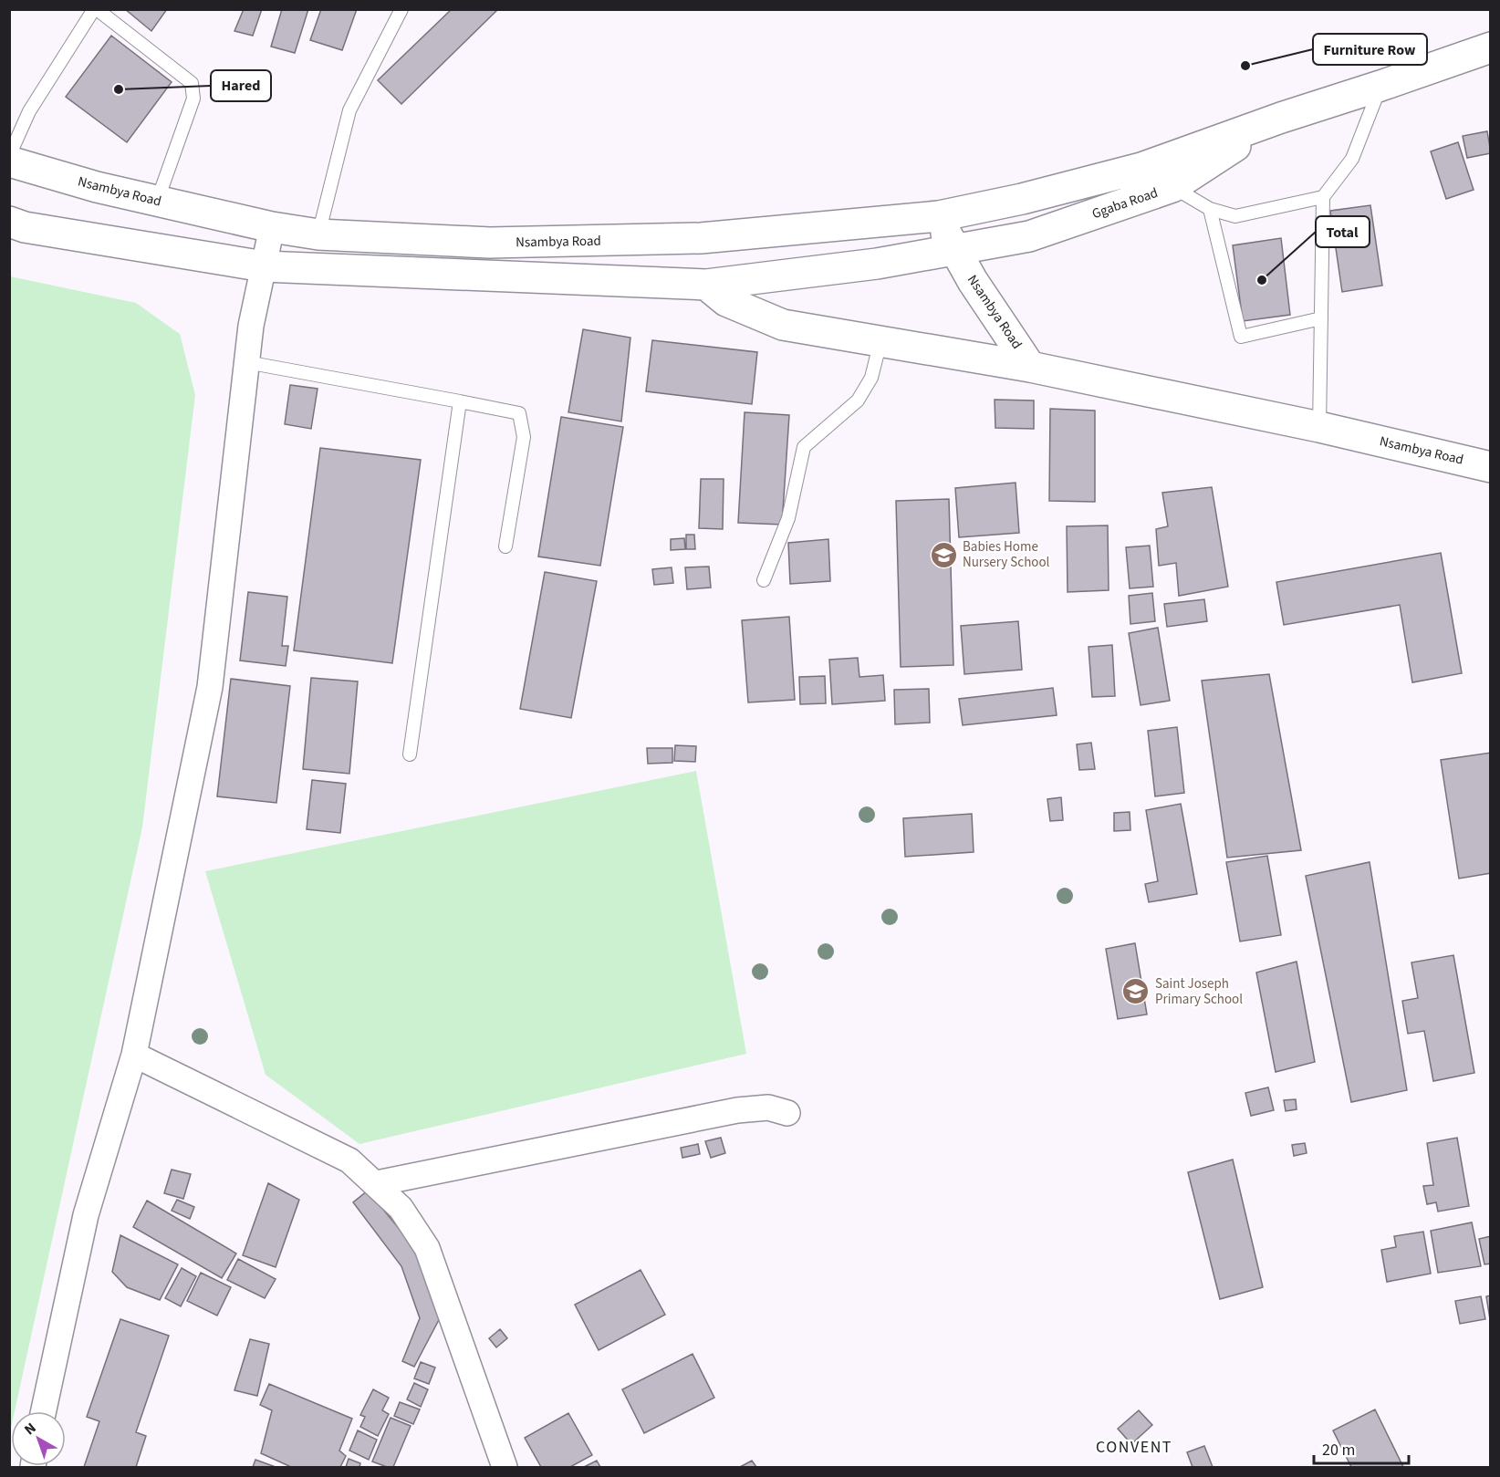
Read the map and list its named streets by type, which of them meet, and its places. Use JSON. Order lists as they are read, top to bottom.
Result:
{
  "streets": {
    "main road": ["Nsambya Road", "Ggaba Road"]
  },
  "crossings": [
    ["Nsambya Road", "Ggaba Road"]
  ],
  "districts": ["CONVENT"],
  "places": {
    "other": ["Furniture Row", "Hared", "Total"],
    "school or university": ["Babies Home Nursery School", "Saint Joseph Primary School"]
  },
  "scale_bar": "20 m",
  "north": "top left"
}
